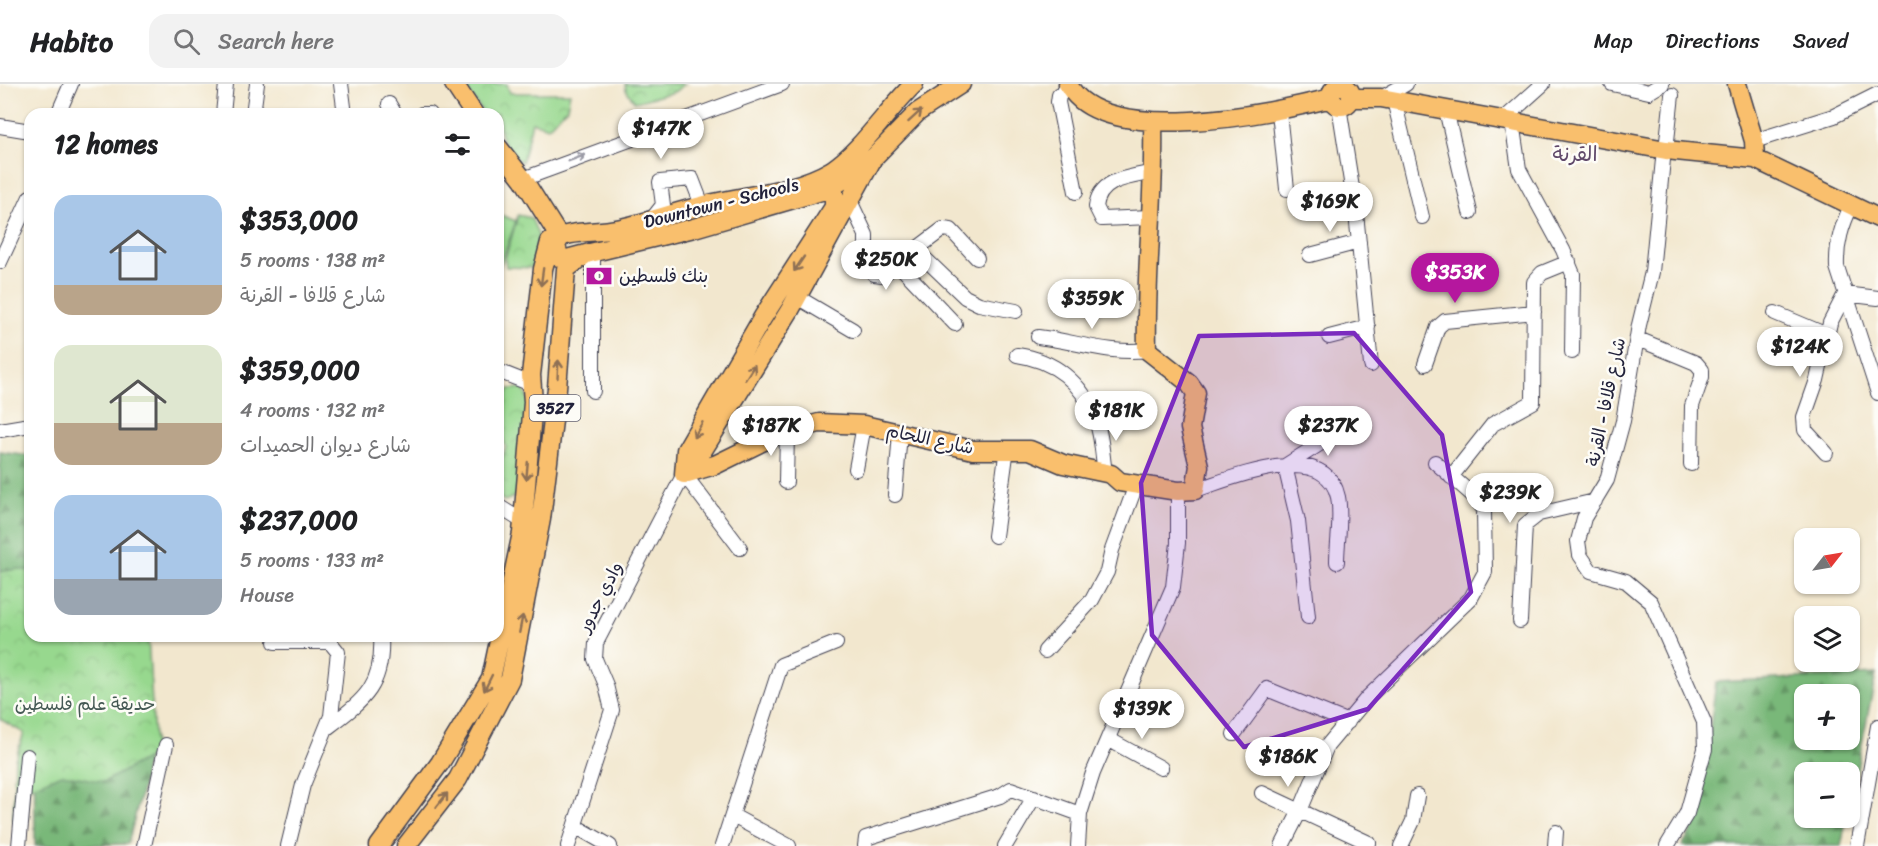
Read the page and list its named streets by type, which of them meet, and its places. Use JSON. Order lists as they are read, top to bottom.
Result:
{
  "streets": {
    "main road": ["Downtown - Schools", "3527", "شارع اللحام"],
    "street": ["شارع قلافا - القرنة", "وادي جدور"]
  },
  "crossings": [
    ["Downtown - Schools", "3527"],
    ["شارع اللحام", "وادي جدور"]
  ],
  "districts": ["القرنة"],
  "parks": ["حديقة علم فلسطين"],
  "places": {
    "bank": ["بنك فلسطين"]
  },
  "north": "top right",
  "page": {
    "header": "Habito",
    "search": "Search here",
    "nav": ["Map", "Directions", "Saved"],
    "heading": "12 homes",
    "price": [
      "$147K",
      "$169K",
      "$250K",
      "$353K",
      "$359K",
      "$124K",
      "$181K",
      "$187K",
      "$237K",
      "$239K",
      "$139K",
      "$186K"
    ],
    "list": [
      {
        "name": "$353,000",
        "note": "5 rooms · 138 m² · شارع قلافا - القرنة"
      },
      {
        "name": "$359,000",
        "note": "4 rooms · 132 m² · شارع ديوان الحميدات"
      },
      {
        "name": "$237,000",
        "note": "5 rooms · 133 m² · House"
      }
    ],
    "map_buttons": ["+", "−"]
  }
}
